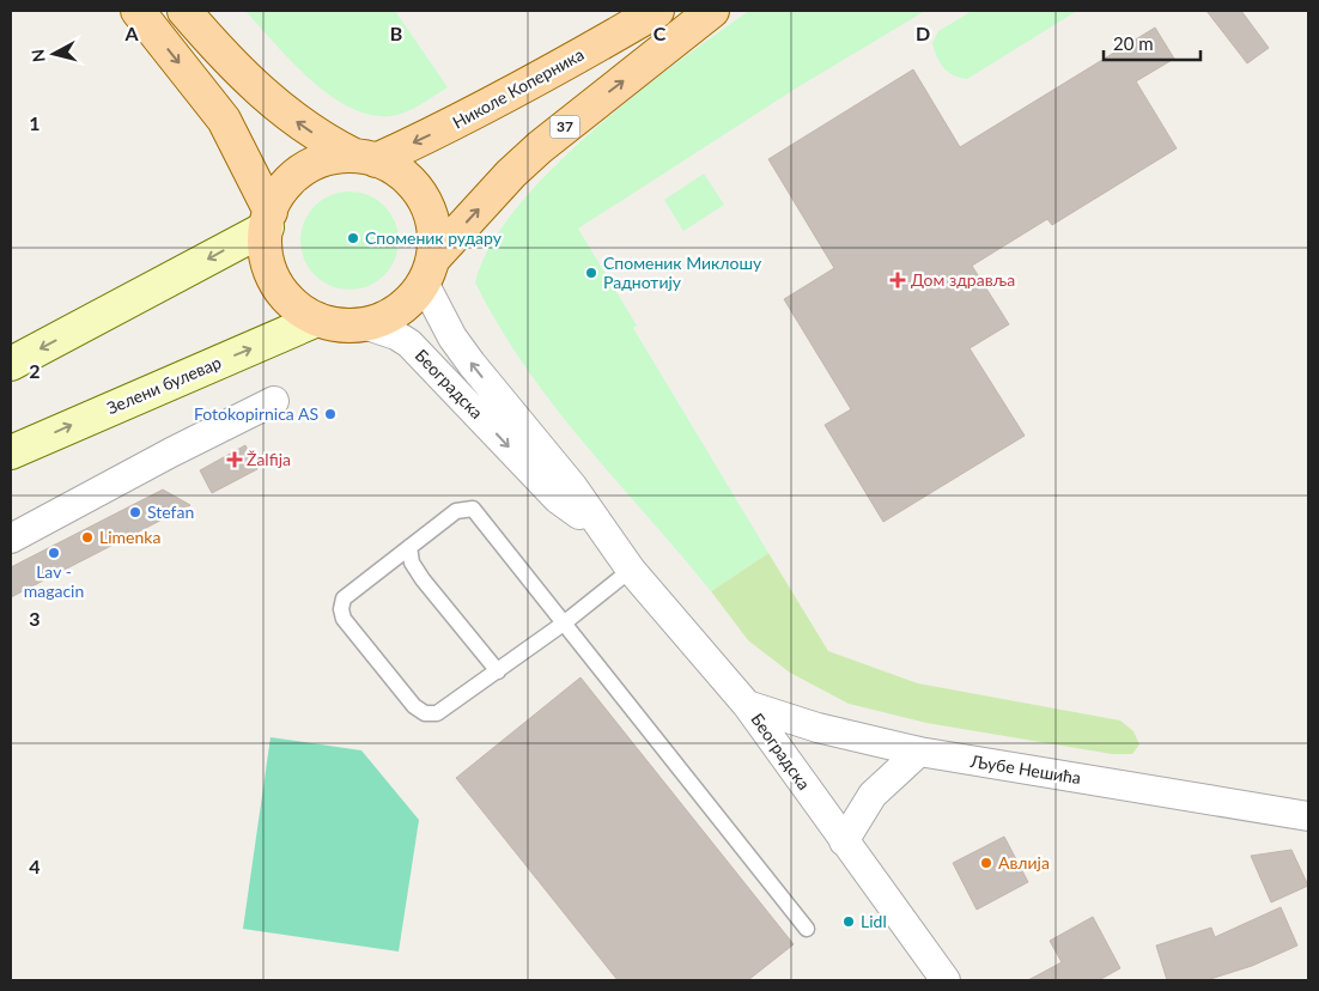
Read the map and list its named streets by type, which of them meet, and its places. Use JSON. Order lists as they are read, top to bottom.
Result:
{
  "streets": {
    "main road": ["Николе Коперника", "37"],
    "street": ["Београдска", "Зелени булевар", "Љубе Нешића"]
  },
  "crossings": [
    ["Николе Коперника", "37"],
    ["Николе Коперника", "Београдска"],
    ["Николе Коперника", "Зелени булевар"],
    ["37", "Београдска"],
    ["37", "Зелени булевар"],
    ["Београдска", "Зелени булевар"],
    ["Београдска", "Љубе Нешића"]
  ],
  "places": {
    "other": [
      "Споменик рудару",
      "Споменик Миклошу Раднотију",
      "Fotokopirnica AS",
      "Stefan",
      "Limenka",
      "Lav - magacin",
      "Авлија",
      "Lidl"
    ],
    "health": ["Дом здравља", "Žalfija"]
  },
  "scale_bar": "20 m",
  "north": "left",
  "grid": {
    "columns": [
      "A",
      "B",
      "C",
      "D"
    ],
    "rows": [
      "1",
      "2",
      "3",
      "4"
    ]
  }
}
